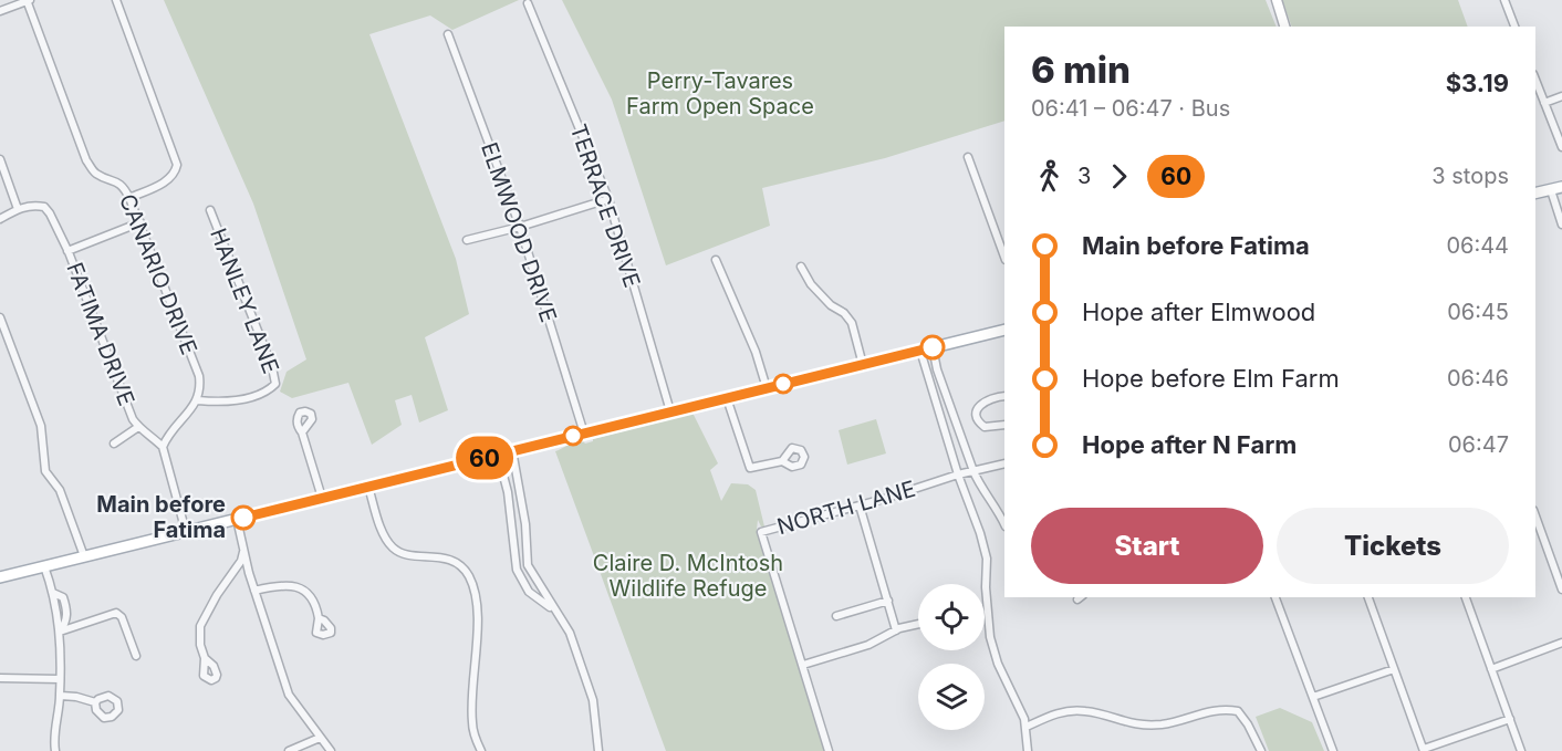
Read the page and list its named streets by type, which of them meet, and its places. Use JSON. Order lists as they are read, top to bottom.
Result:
{
  "streets": {
    "street": [
      "TERRACE DRIVE",
      "ELMWOOD DRIVE",
      "CANARIO DRIVE",
      "HANLEY LANE",
      "FATIMA DRIVE",
      "NORTH LANE"
    ]
  },
  "crossings": [
    ["CANARIO DRIVE", "HANLEY LANE"]
  ],
  "parks": ["Perry-Tavares Farm Open Space", "Claire D. McIntosh Wildlife Refuge"],
  "places": ["Main before Fatima"],
  "lines": ["bus line 60"],
  "page": {
    "on_map": "60",
    "heading": ["6 min", "06:41 – 06:47 · Bus", "$3.19"],
    "legs": ["3", "60", "3 stops"],
    "list": [
      {
        "name": "Main before Fatima",
        "value": "06:44"
      },
      {
        "name": "Hope after Elmwood",
        "value": "06:45"
      },
      {
        "name": "Hope before Elm Farm",
        "value": "06:46"
      },
      {
        "name": "Hope after N Farm",
        "value": "06:47"
      }
    ],
    "buttons": ["Start", "Tickets"]
  }
}
